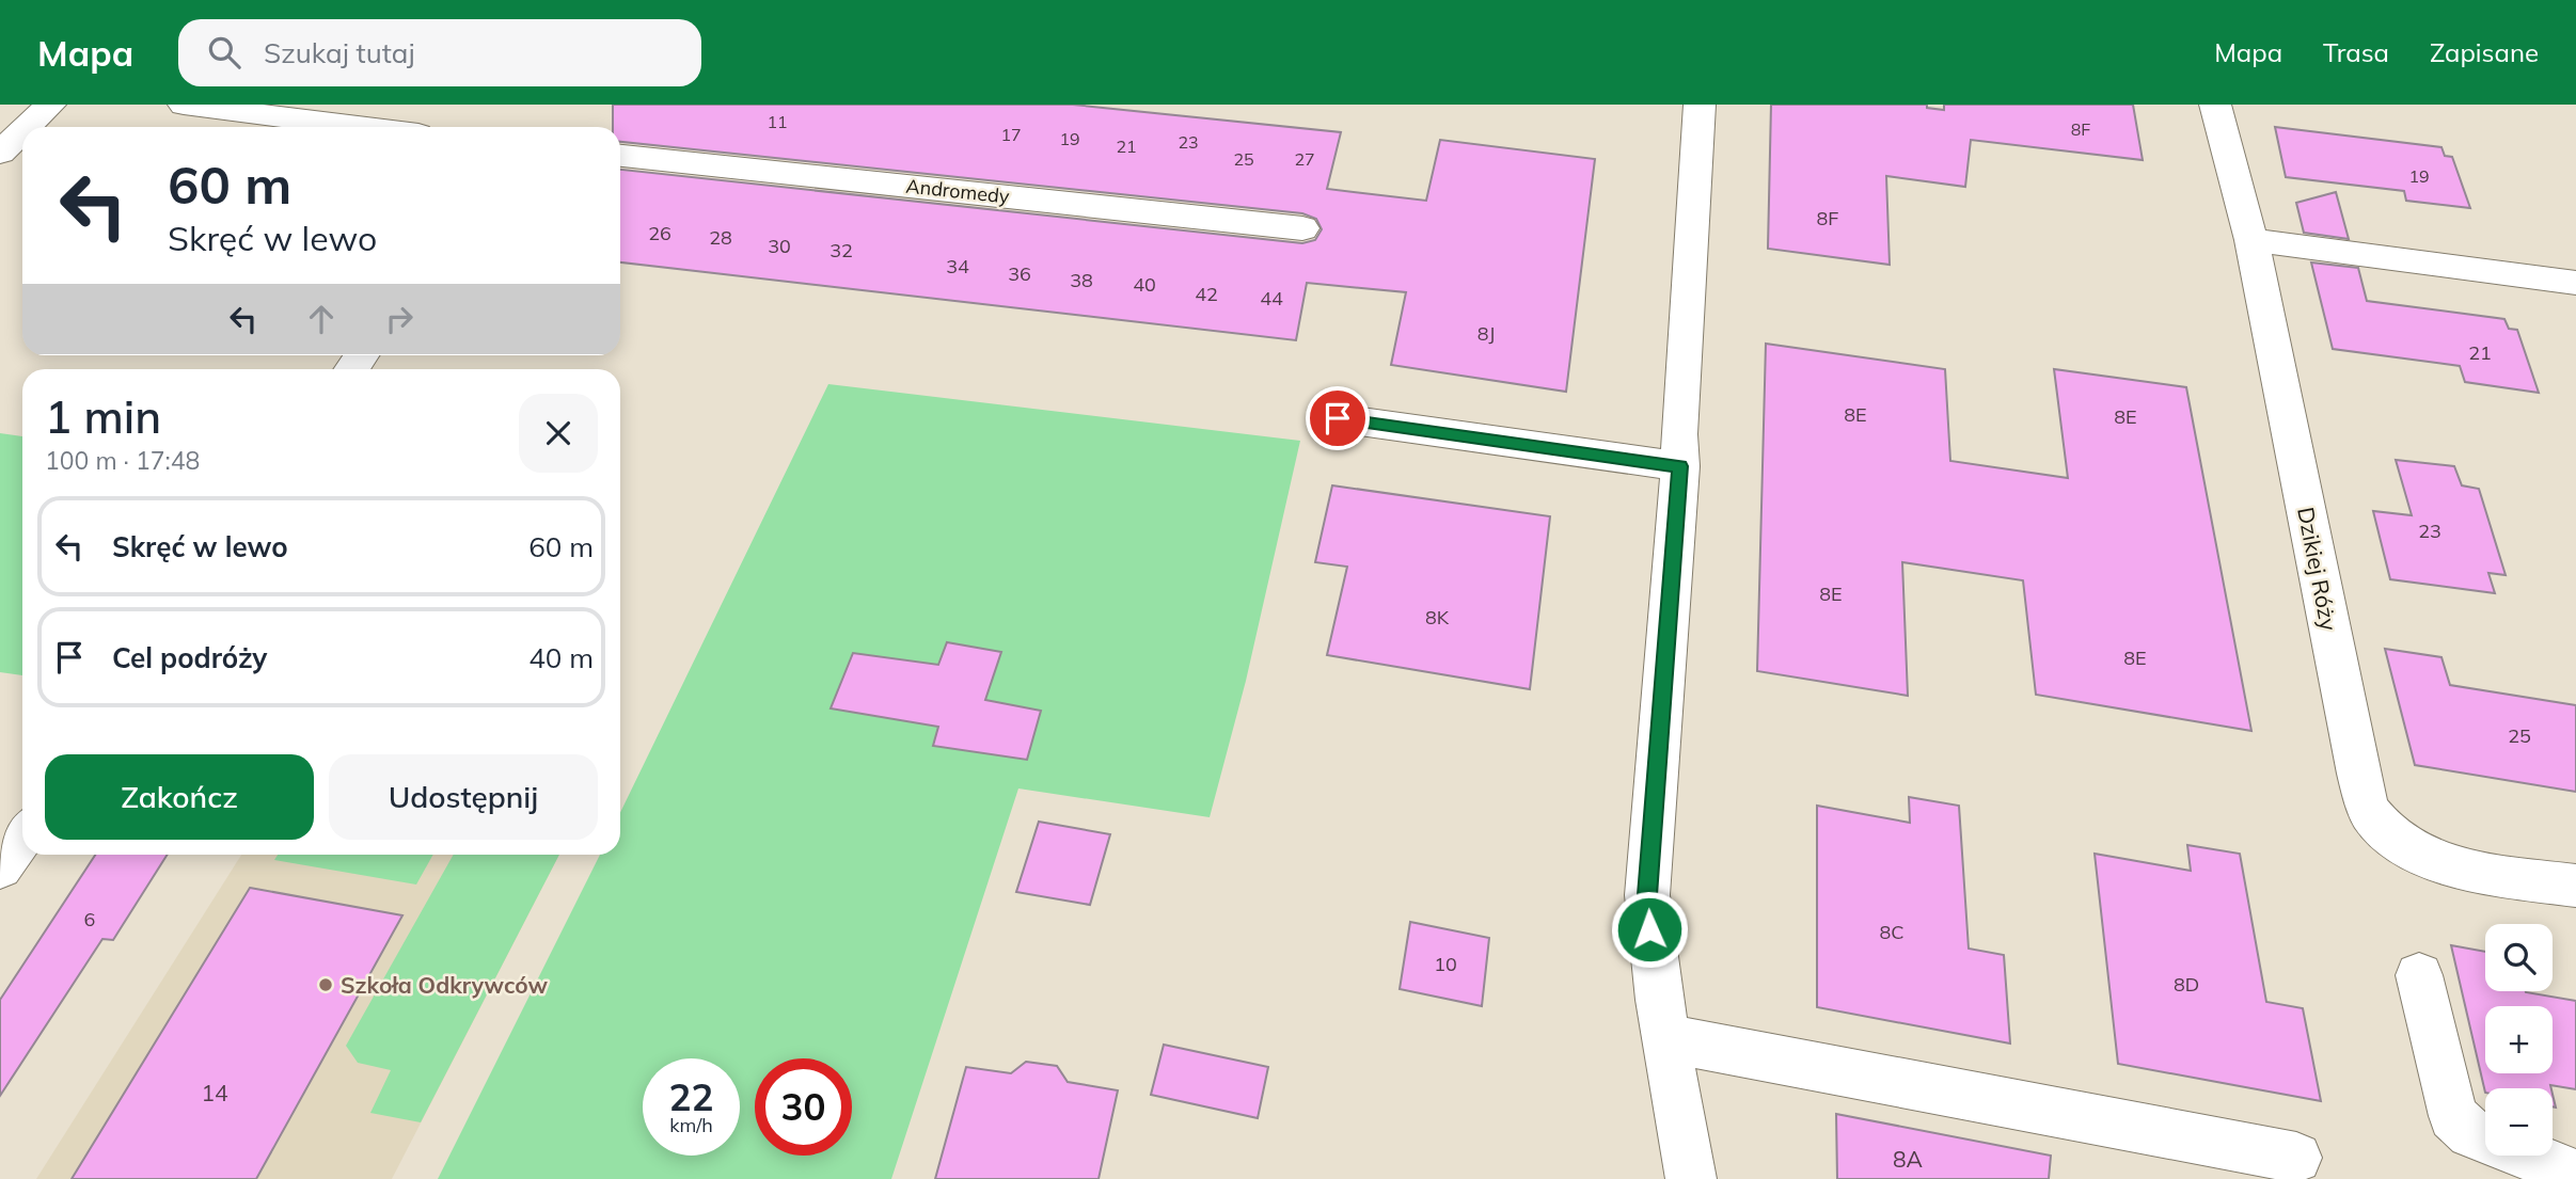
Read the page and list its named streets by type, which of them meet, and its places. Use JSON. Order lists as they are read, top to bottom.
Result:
{
  "streets": {
    "street": ["Andromedy", "Dzikiej Róży"]
  },
  "places": ["Szkoła Odkrywców"],
  "house_numbers": [
    "11",
    "8F",
    "17",
    "19",
    "23",
    "21",
    "25",
    "27",
    "19",
    "8F",
    "26",
    "28",
    "30",
    "32",
    "34",
    "36",
    "38",
    "40",
    "42",
    "44",
    "8J",
    "21",
    "8E",
    "8E",
    "23",
    "8E",
    "8K",
    "8E",
    "25",
    "6",
    "8C",
    "10",
    "8D",
    "14",
    "8A"
  ],
  "page": {
    "header": "Mapa",
    "search": "Szukaj tutaj",
    "nav": ["Mapa", "Trasa", "Zapisane"],
    "turn": ["60 m", "Skręć w lewo"],
    "heading": ["1 min", "100 m · 17:48"],
    "list": [
      {
        "name": "Skręć w lewo",
        "value": "60 m"
      },
      {
        "name": "Cel podróży",
        "value": "40 m"
      }
    ],
    "buttons": ["Zakończ", "Udostępnij"],
    "map_buttons": ["+", "−"],
    "speed": "22 km/h",
    "limit": "30"
  }
}
